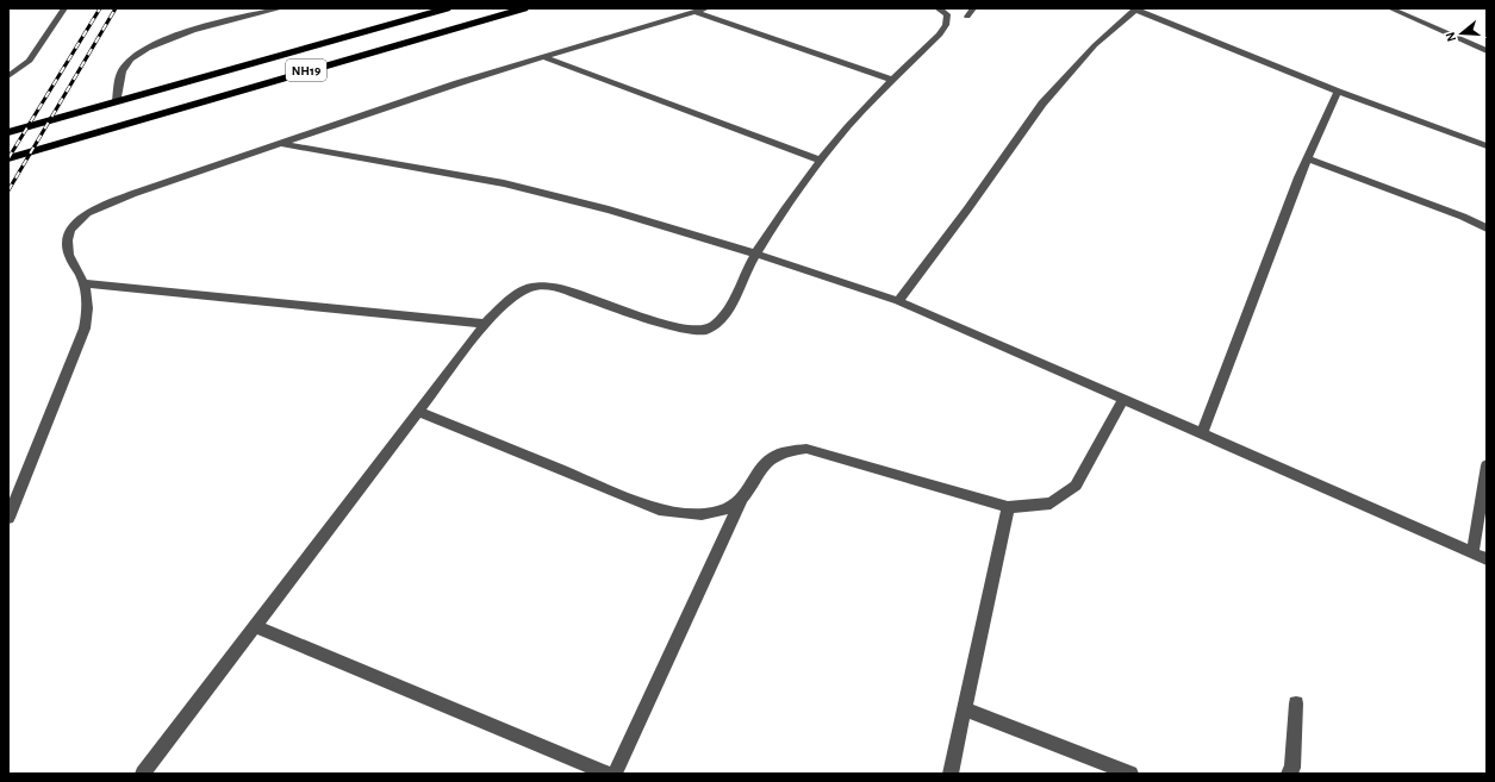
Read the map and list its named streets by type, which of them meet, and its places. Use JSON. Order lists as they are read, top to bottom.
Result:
{
  "streets": {
    "highway": ["NH19"]
  },
  "north": "left"
}
